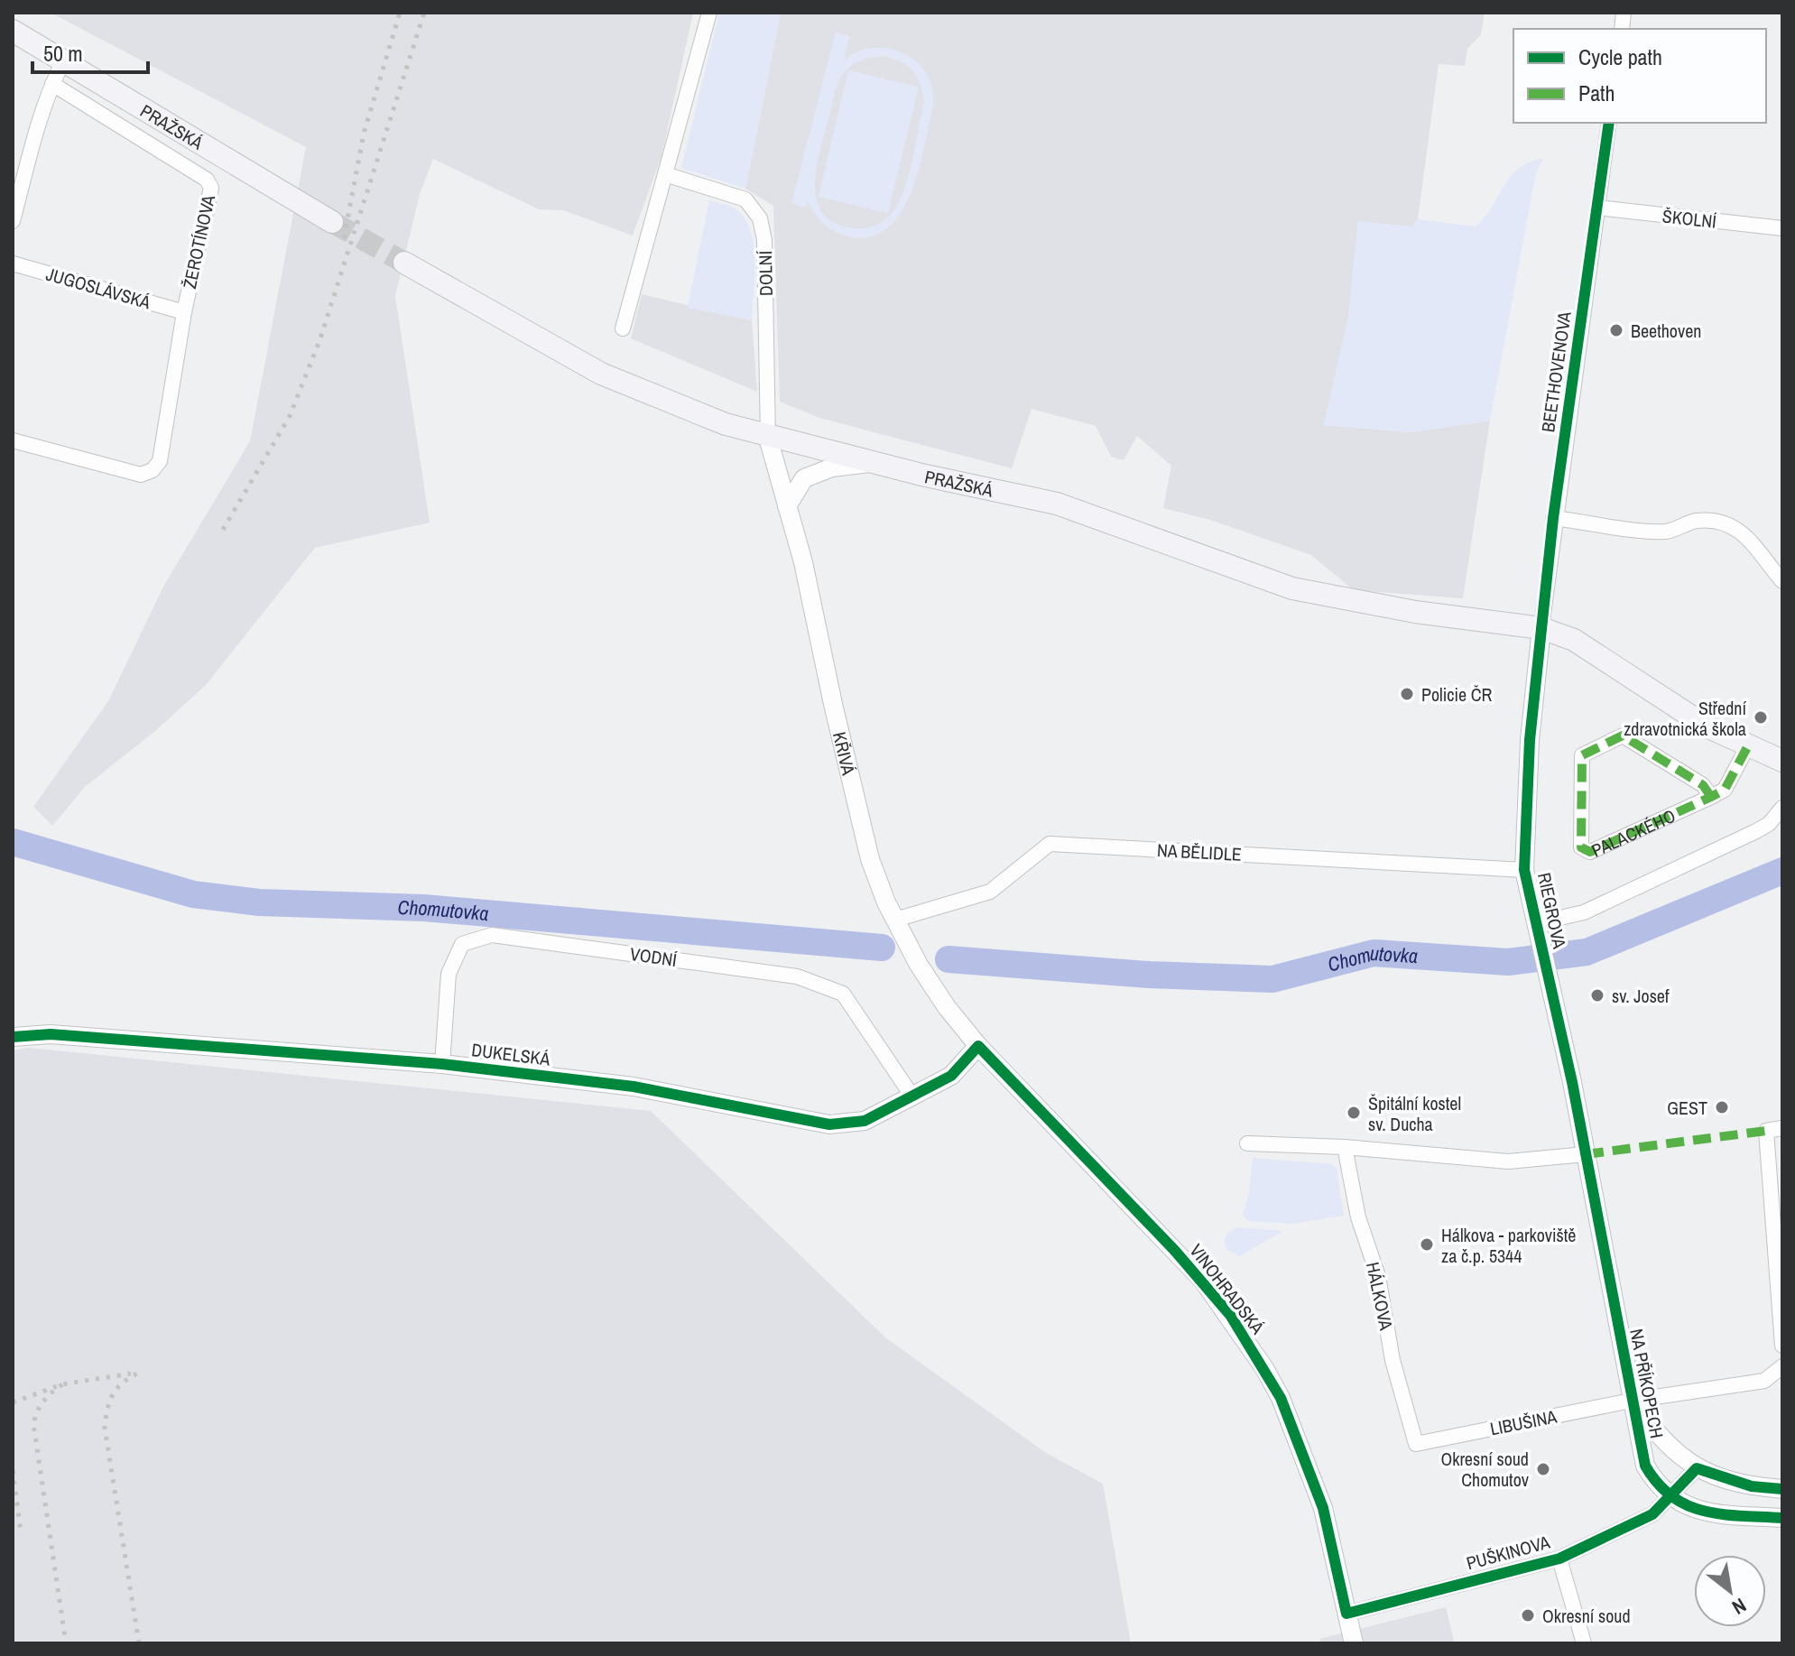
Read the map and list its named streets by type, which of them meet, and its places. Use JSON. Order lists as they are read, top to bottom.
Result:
{
  "streets": {
    "main road": ["PRAŽSKÁ"],
    "street": [
      "ŠKOLNÍ",
      "ŽEROTÍNOVA",
      "DOLNÍ",
      "JUGOSLÁVSKÁ",
      "BEETHOVENOVA",
      "KŘIVÁ",
      "PALACKÉHO",
      "NA BĚLIDLE",
      "RIEGROVA",
      "VODNÍ",
      "DUKELSKÁ",
      "VINOHRADSKÁ",
      "HÁLKOVA",
      "NA PŘÍKOPECH",
      "LIBUŠINA",
      "PUŠKINOVA"
    ]
  },
  "crossings": [
    ["PRAŽSKÁ", "DOLNÍ"],
    ["PRAŽSKÁ", "BEETHOVENOVA"],
    ["PRAŽSKÁ", "KŘIVÁ"],
    ["PRAŽSKÁ", "RIEGROVA"],
    ["ŠKOLNÍ", "BEETHOVENOVA"],
    ["ŽEROTÍNOVA", "JUGOSLÁVSKÁ"],
    ["DOLNÍ", "KŘIVÁ"],
    ["BEETHOVENOVA", "RIEGROVA"],
    ["KŘIVÁ", "NA BĚLIDLE"],
    ["KŘIVÁ", "DUKELSKÁ"],
    ["KŘIVÁ", "VINOHRADSKÁ"],
    ["NA BĚLIDLE", "RIEGROVA"],
    ["RIEGROVA", "NA PŘÍKOPECH"],
    ["VODNÍ", "DUKELSKÁ"],
    ["DUKELSKÁ", "VINOHRADSKÁ"],
    ["VINOHRADSKÁ", "PUŠKINOVA"],
    ["HÁLKOVA", "LIBUŠINA"],
    ["NA PŘÍKOPECH", "LIBUŠINA"],
    ["NA PŘÍKOPECH", "PUŠKINOVA"]
  ],
  "water": ["Chomutovka"],
  "places": [
    "Beethoven",
    "Policie ČR",
    "Střední zdravotnická škola",
    "sv. Josef",
    "GEST",
    "Špitální kostel sv. Ducha",
    "Hálkova - parkoviště za č.p. 5344",
    "Okresní soud Chomutov",
    "Okresní soud"
  ],
  "legend": ["Cycle path", "Path"],
  "scale_bar": "50 m",
  "north": "bottom right"
}
